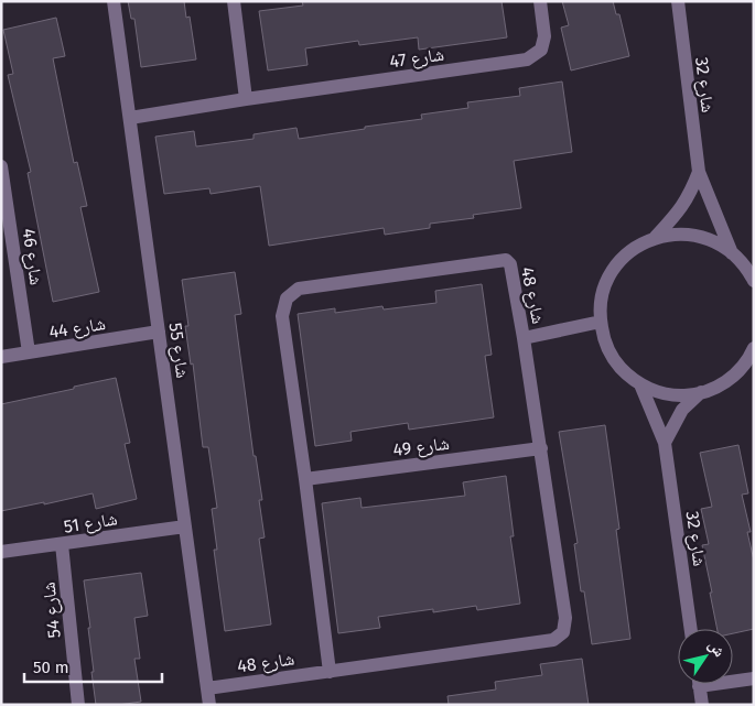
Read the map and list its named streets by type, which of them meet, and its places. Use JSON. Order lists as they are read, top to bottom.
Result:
{
  "streets": {
    "street": [
      "شارع 47",
      "شارع 32",
      "شارع 46",
      "شارع 48",
      "شارع 44",
      "شارع 55",
      "شارع 49",
      "شارع 51",
      "شارع 54"
    ]
  },
  "crossings": [
    ["شارع 47", "شارع 55"],
    ["شارع 46", "شارع 44"],
    ["شارع 48", "شارع 55"],
    ["شارع 48", "شارع 49"],
    ["شارع 44", "شارع 55"],
    ["شارع 55", "شارع 51"],
    ["شارع 51", "شارع 54"]
  ],
  "scale_bar": "50 m",
  "north": "top right"
}
